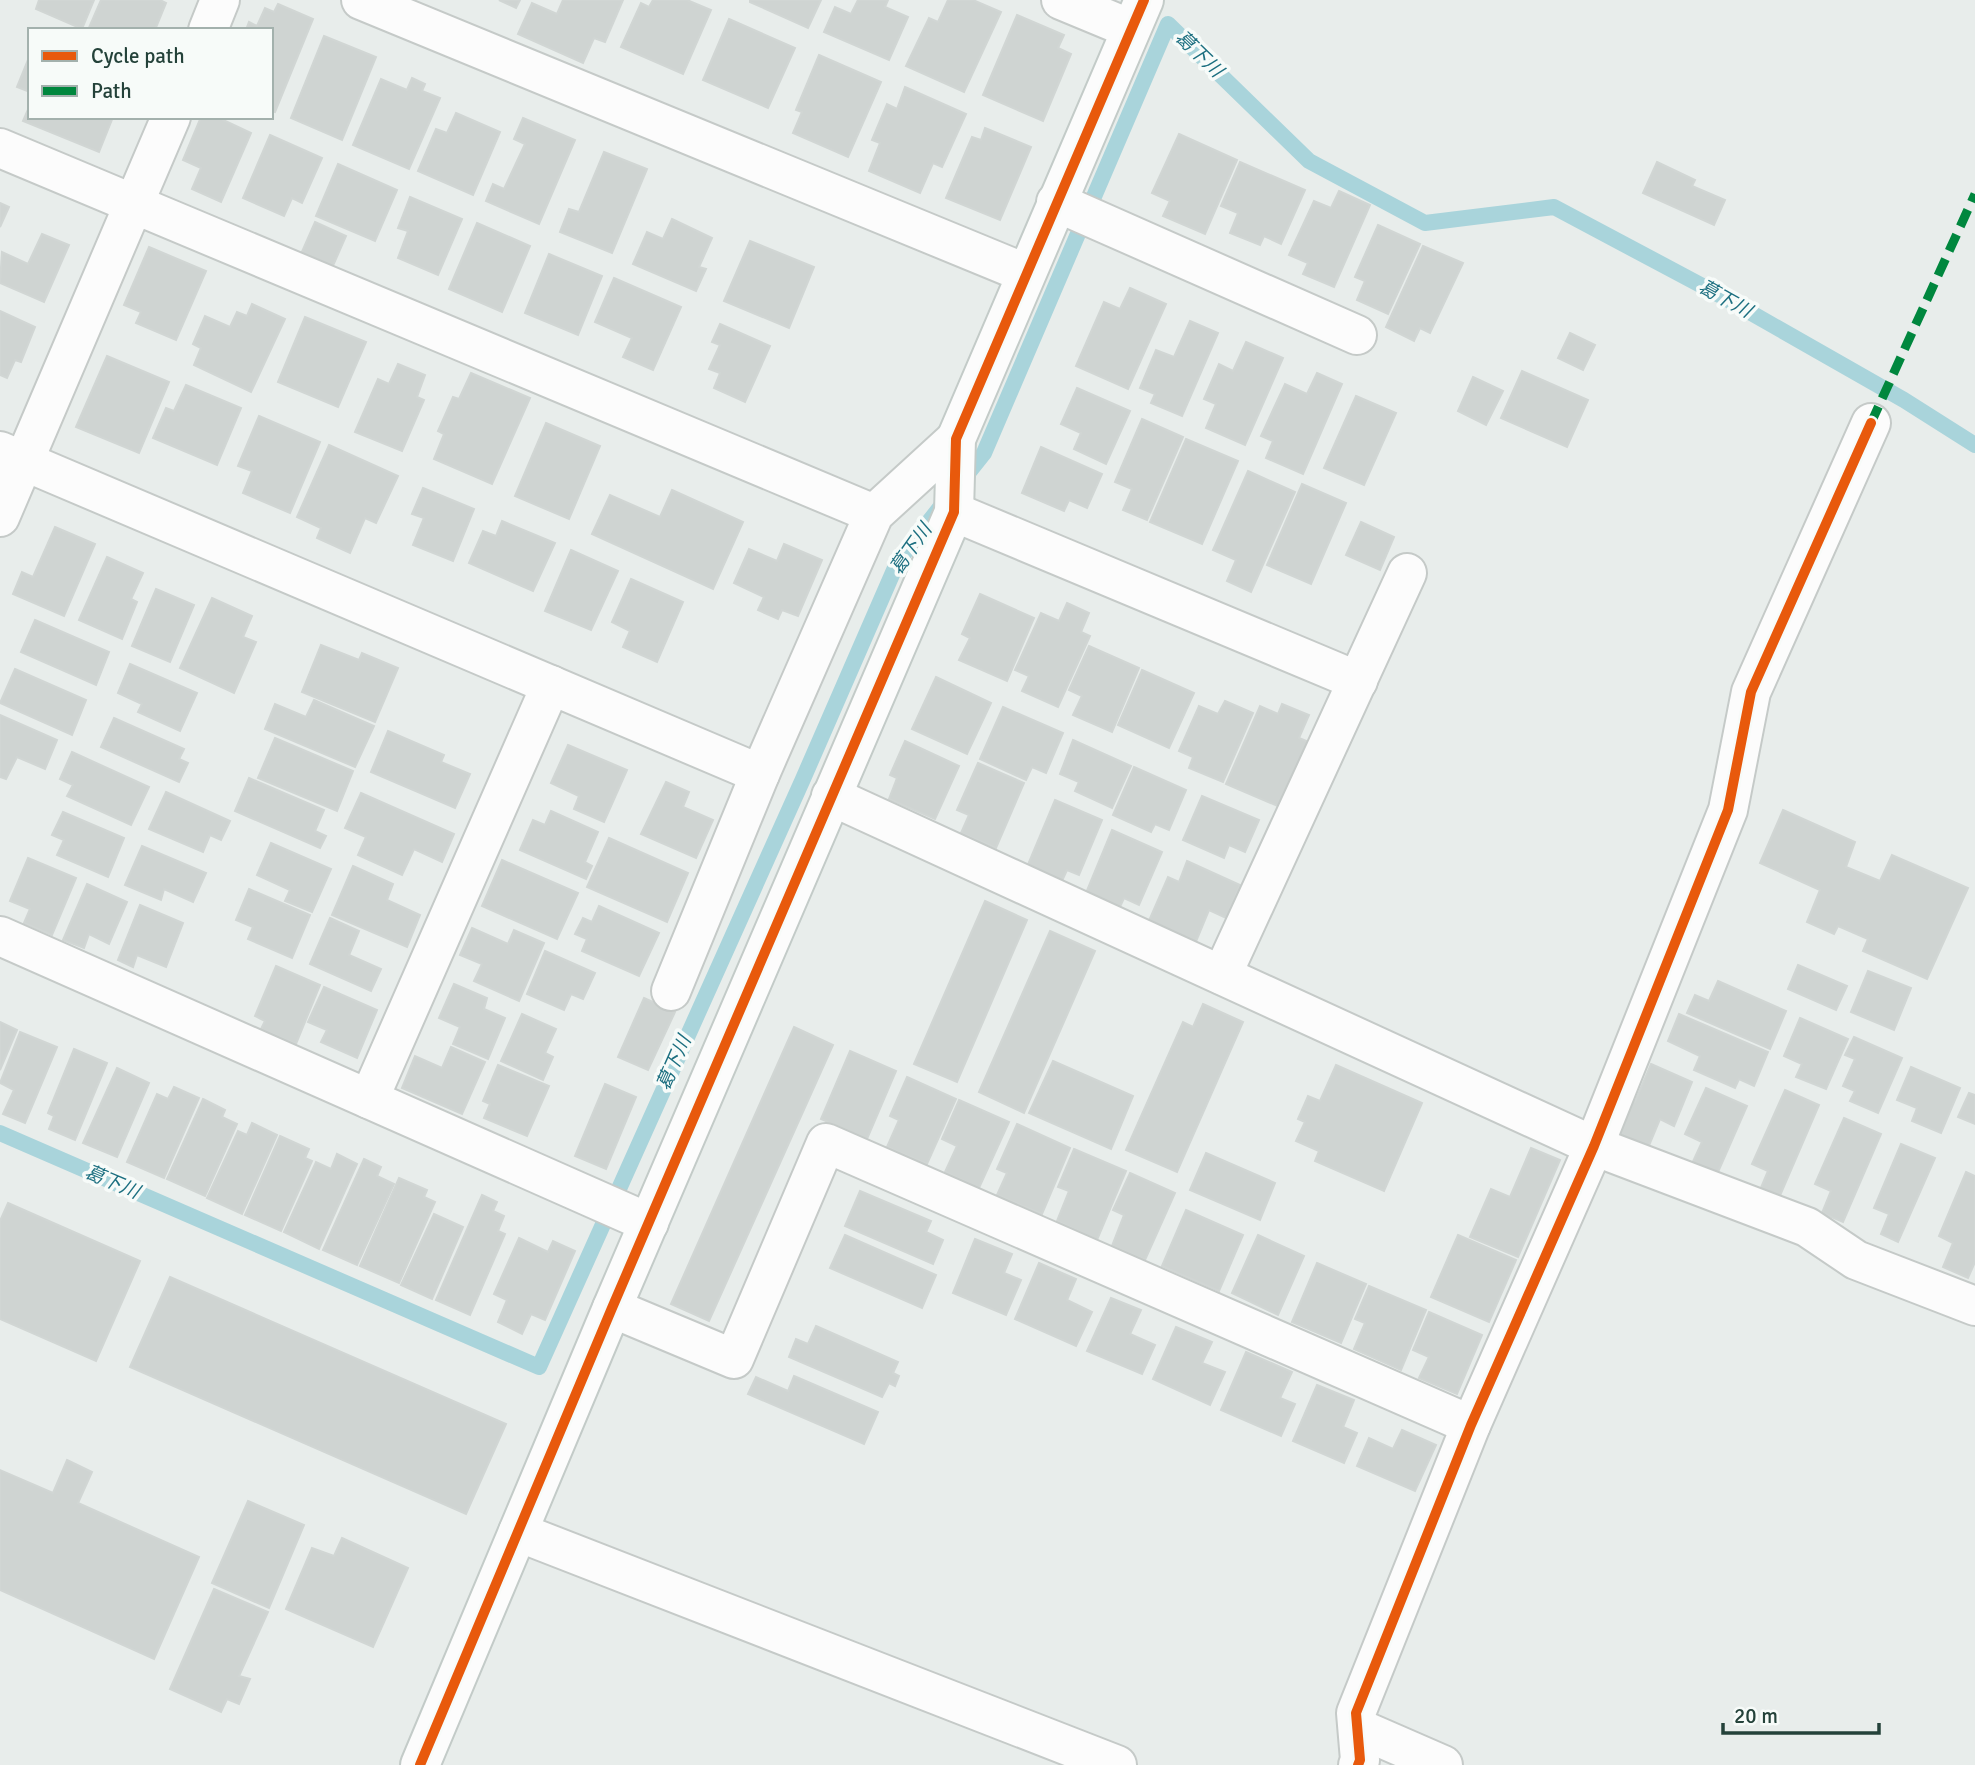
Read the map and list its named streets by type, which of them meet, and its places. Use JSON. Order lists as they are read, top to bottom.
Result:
{
  "water": ["葛下川"],
  "legend": ["Cycle path", "Path"],
  "scale_bar": "20 m"
}
